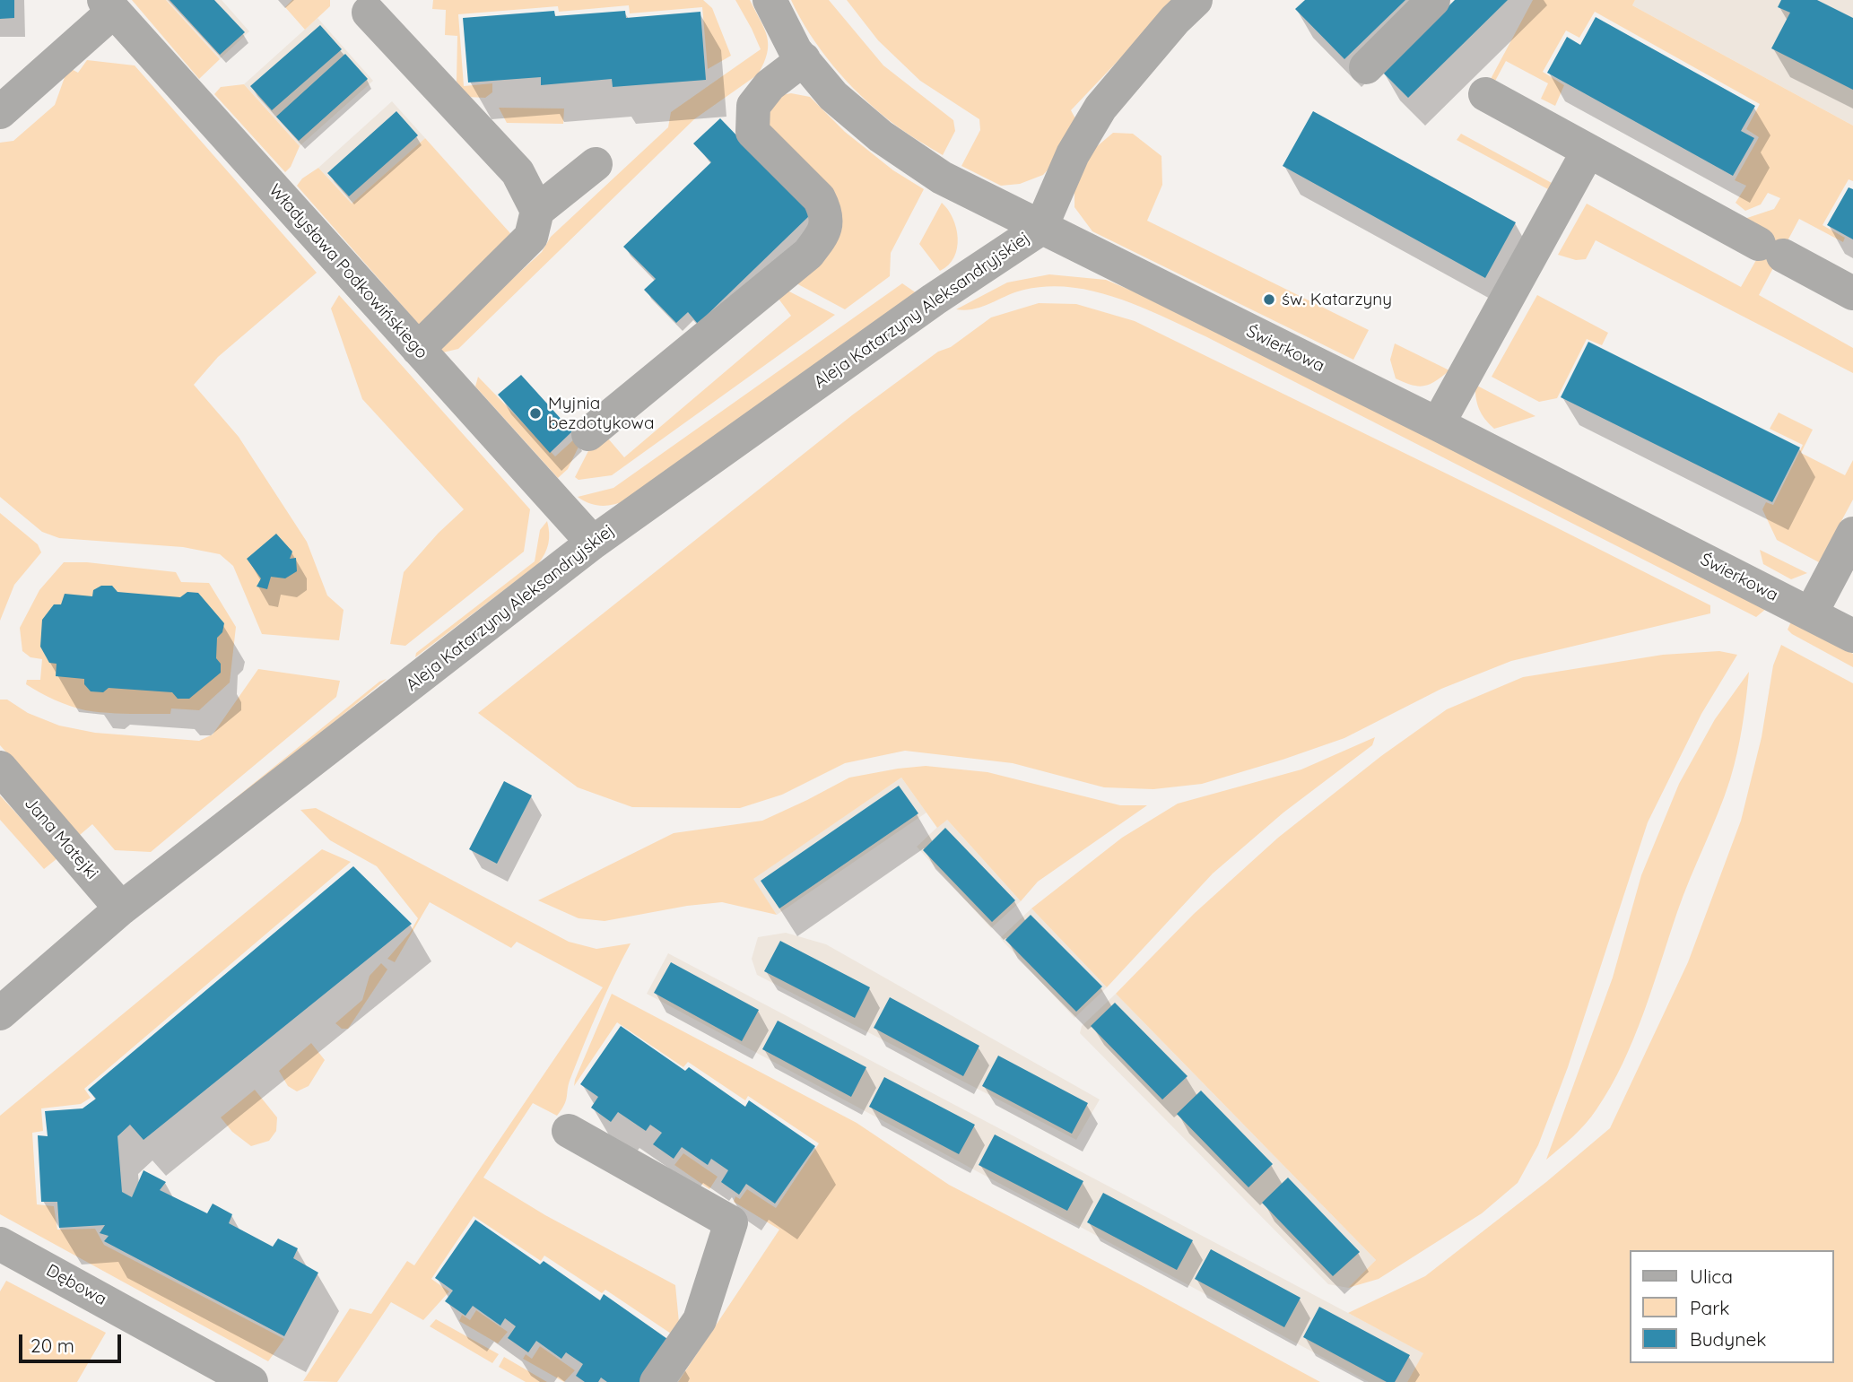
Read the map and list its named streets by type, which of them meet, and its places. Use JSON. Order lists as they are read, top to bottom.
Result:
{
  "streets": {
    "street": [
      "Władysława Podkowińskiego",
      "Aleja Katarzyny Aleksandryjskiej",
      "Świerkowa",
      "Jana Matejki",
      "Dębowa"
    ]
  },
  "crossings": [
    ["Władysława Podkowińskiego", "Aleja Katarzyny Aleksandryjskiej"],
    ["Aleja Katarzyny Aleksandryjskiej", "Świerkowa"],
    ["Aleja Katarzyny Aleksandryjskiej", "Jana Matejki"]
  ],
  "places": ["św. Katarzyny", "Myjnia bezdotykowa"],
  "legend": ["Ulica", "Park", "Budynek"],
  "scale_bar": "20 m"
}
